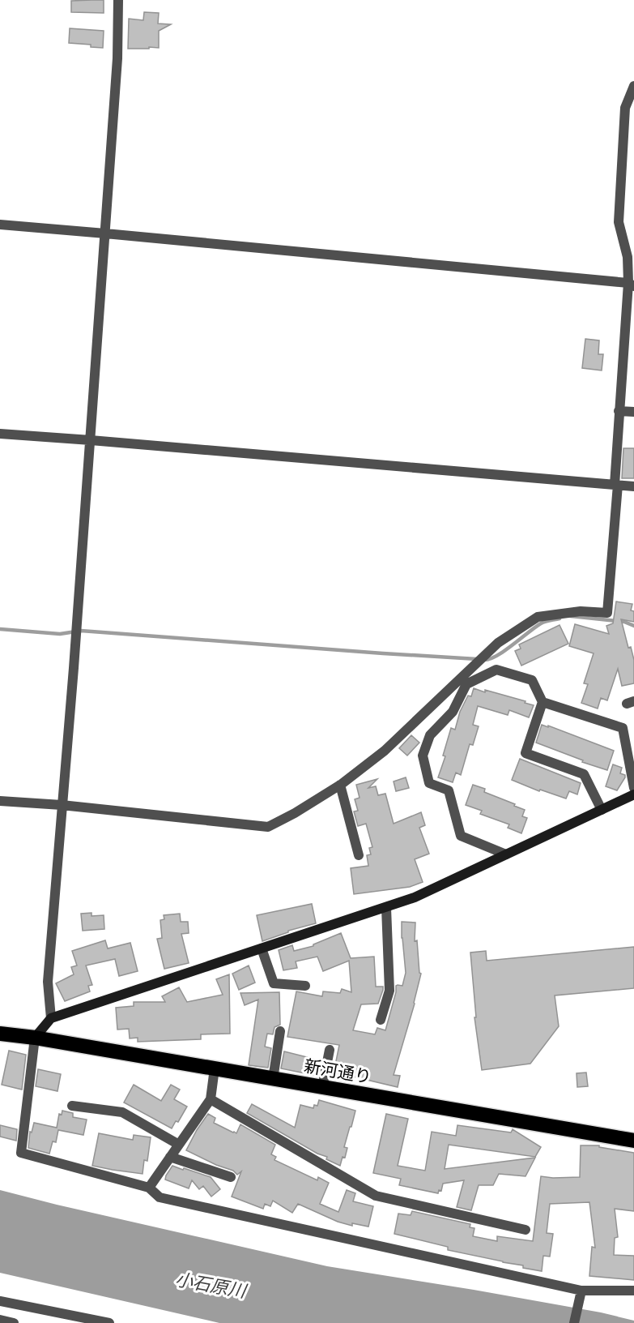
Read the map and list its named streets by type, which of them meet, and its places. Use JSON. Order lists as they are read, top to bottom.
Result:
{
  "streets": {
    "highway": ["新河通り"]
  },
  "water": ["小石原川"]
}
